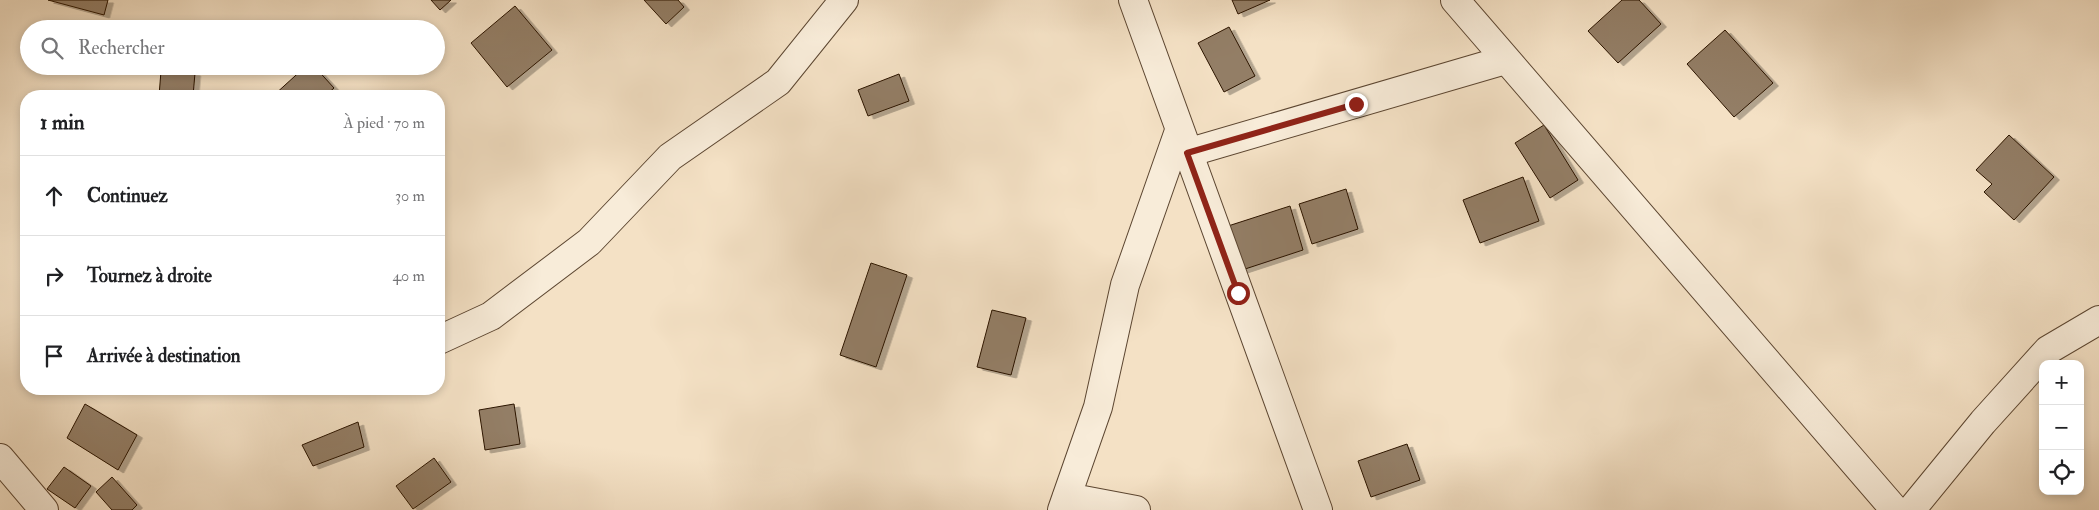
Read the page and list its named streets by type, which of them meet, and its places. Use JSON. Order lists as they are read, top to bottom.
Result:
{
  "page": {
    "search": "Rechercher",
    "heading": ["1 min", "À pied · 70 m"],
    "list": [
      ["Continuez", "30 m"],
      ["Tournez à droite", "40 m"],
      "Arrivée à destination"
    ],
    "map_buttons": ["+", "−"]
  }
}
